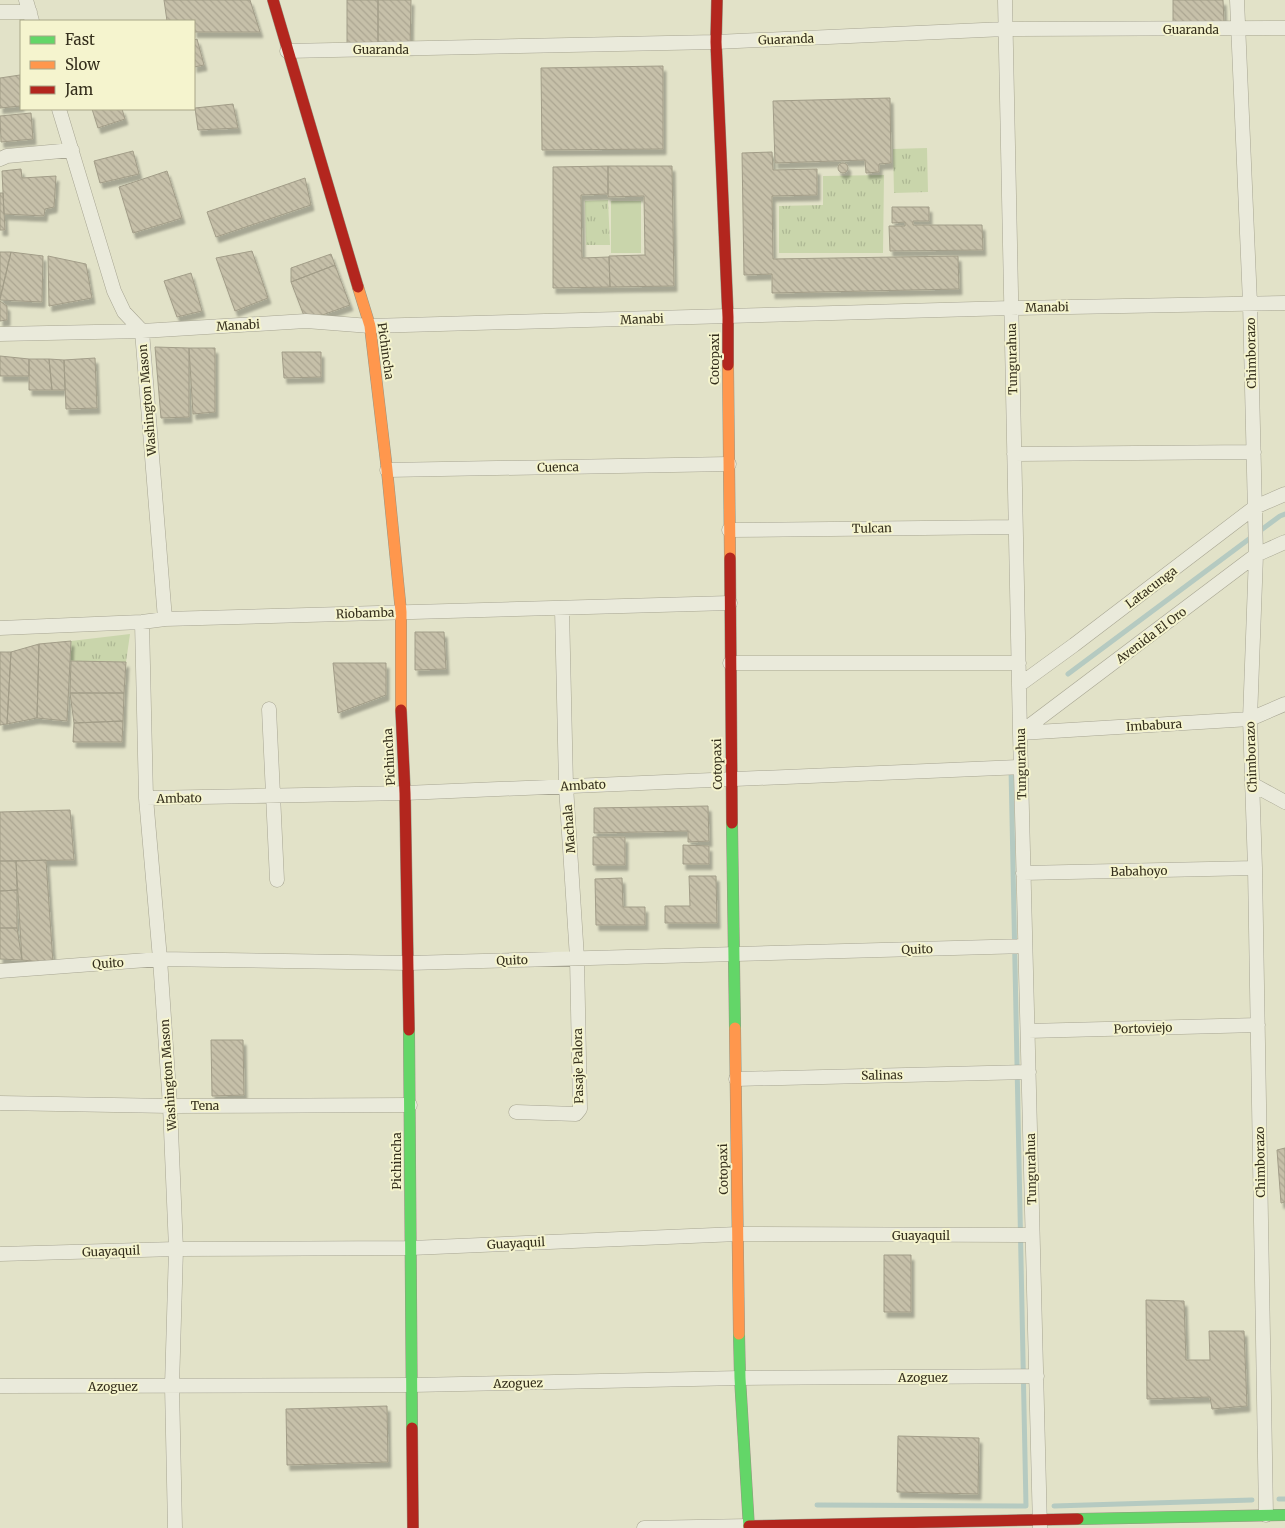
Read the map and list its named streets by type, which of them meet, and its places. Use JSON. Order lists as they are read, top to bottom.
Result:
{
  "streets": {
    "street": [
      "Guaranda",
      "Manabi",
      "Pichincha",
      "Chimborazo",
      "Cotopaxi",
      "Tungurahua",
      "Washington Mason",
      "Cuenca",
      "Tulcan",
      "Latacunga",
      "Riobamba",
      "Avenida El Oro",
      "Imbabura",
      "Ambato",
      "Machala",
      "Babahoyo",
      "Quito",
      "Portoviejo",
      "Pasaje Palora",
      "Salinas",
      "Tena",
      "Guayaquil",
      "Azoguez"
    ]
  },
  "crossings": [
    ["Guaranda", "Pichincha"],
    ["Guaranda", "Chimborazo"],
    ["Guaranda", "Cotopaxi"],
    ["Guaranda", "Tungurahua"],
    ["Manabi", "Pichincha"],
    ["Manabi", "Chimborazo"],
    ["Manabi", "Cotopaxi"],
    ["Manabi", "Tungurahua"],
    ["Manabi", "Washington Mason"],
    ["Pichincha", "Cuenca"],
    ["Pichincha", "Riobamba"],
    ["Pichincha", "Ambato"],
    ["Pichincha", "Quito"],
    ["Pichincha", "Tena"],
    ["Pichincha", "Guayaquil"],
    ["Pichincha", "Azoguez"],
    ["Chimborazo", "Latacunga"],
    ["Chimborazo", "Avenida El Oro"],
    ["Chimborazo", "Imbabura"],
    ["Chimborazo", "Babahoyo"],
    ["Chimborazo", "Portoviejo"],
    ["Cotopaxi", "Cuenca"],
    ["Cotopaxi", "Tulcan"],
    ["Cotopaxi", "Riobamba"],
    ["Cotopaxi", "Ambato"],
    ["Cotopaxi", "Quito"],
    ["Cotopaxi", "Salinas"],
    ["Cotopaxi", "Guayaquil"],
    ["Cotopaxi", "Azoguez"],
    ["Tungurahua", "Tulcan"],
    ["Tungurahua", "Latacunga"],
    ["Tungurahua", "Avenida El Oro"],
    ["Tungurahua", "Imbabura"],
    ["Tungurahua", "Ambato"],
    ["Tungurahua", "Babahoyo"],
    ["Tungurahua", "Quito"],
    ["Tungurahua", "Portoviejo"],
    ["Tungurahua", "Salinas"],
    ["Tungurahua", "Guayaquil"],
    ["Tungurahua", "Azoguez"],
    ["Washington Mason", "Riobamba"],
    ["Washington Mason", "Ambato"],
    ["Washington Mason", "Quito"],
    ["Washington Mason", "Tena"],
    ["Washington Mason", "Guayaquil"],
    ["Washington Mason", "Azoguez"],
    ["Riobamba", "Machala"],
    ["Avenida El Oro", "Imbabura"],
    ["Ambato", "Machala"],
    ["Machala", "Quito"],
    ["Machala", "Pasaje Palora"],
    ["Quito", "Pasaje Palora"]
  ],
  "legend": ["Fast", "Slow", "Jam"]
}
